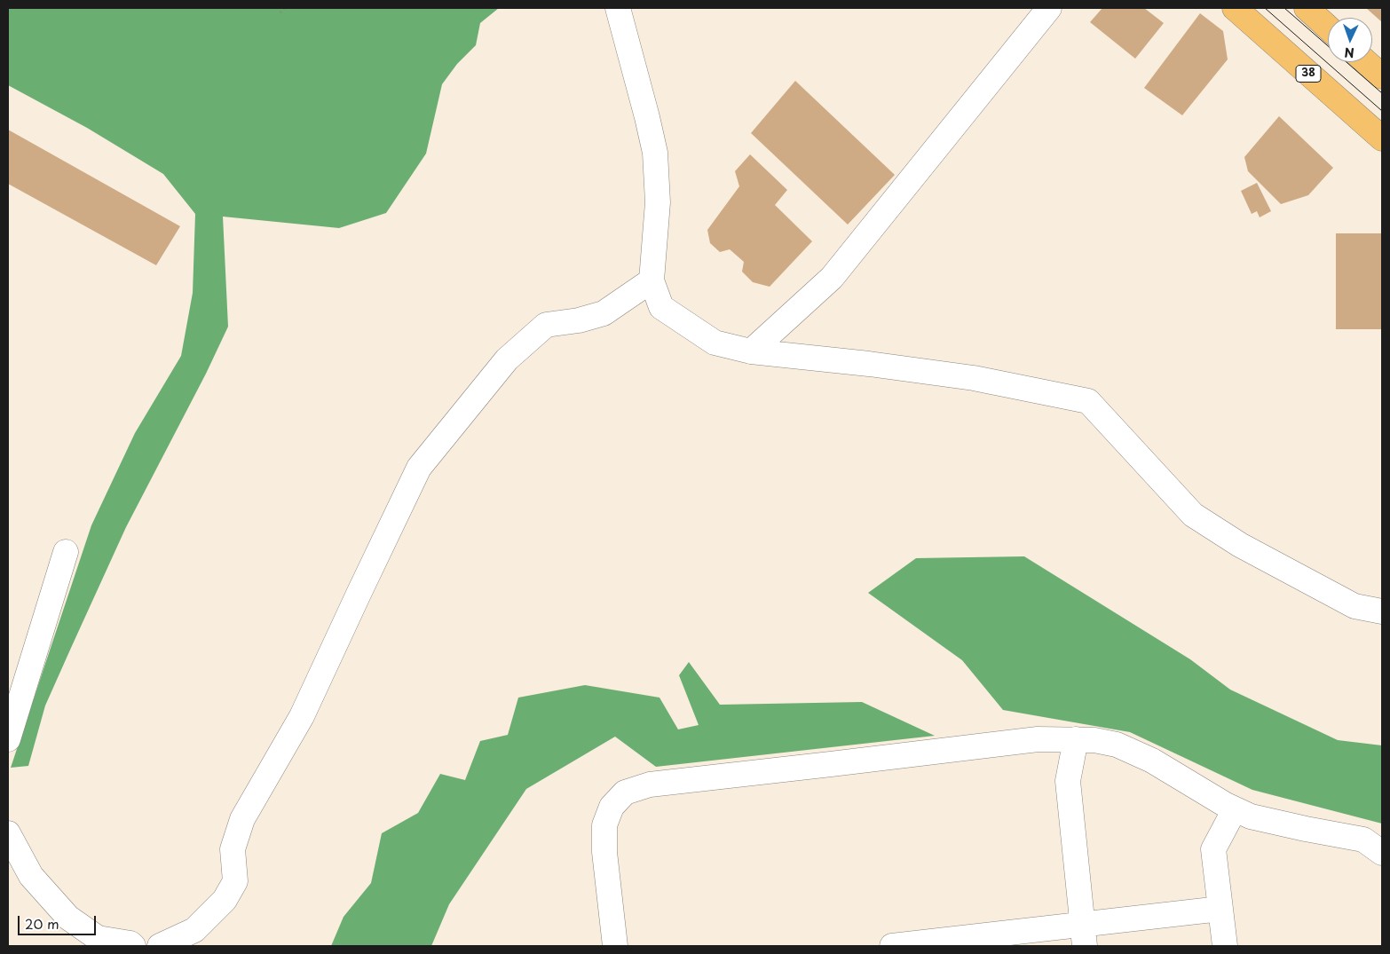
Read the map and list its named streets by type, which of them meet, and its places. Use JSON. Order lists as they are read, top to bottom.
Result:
{
  "streets": {
    "main road": ["38"]
  },
  "scale_bar": "20 m",
  "north": "bottom"
}
